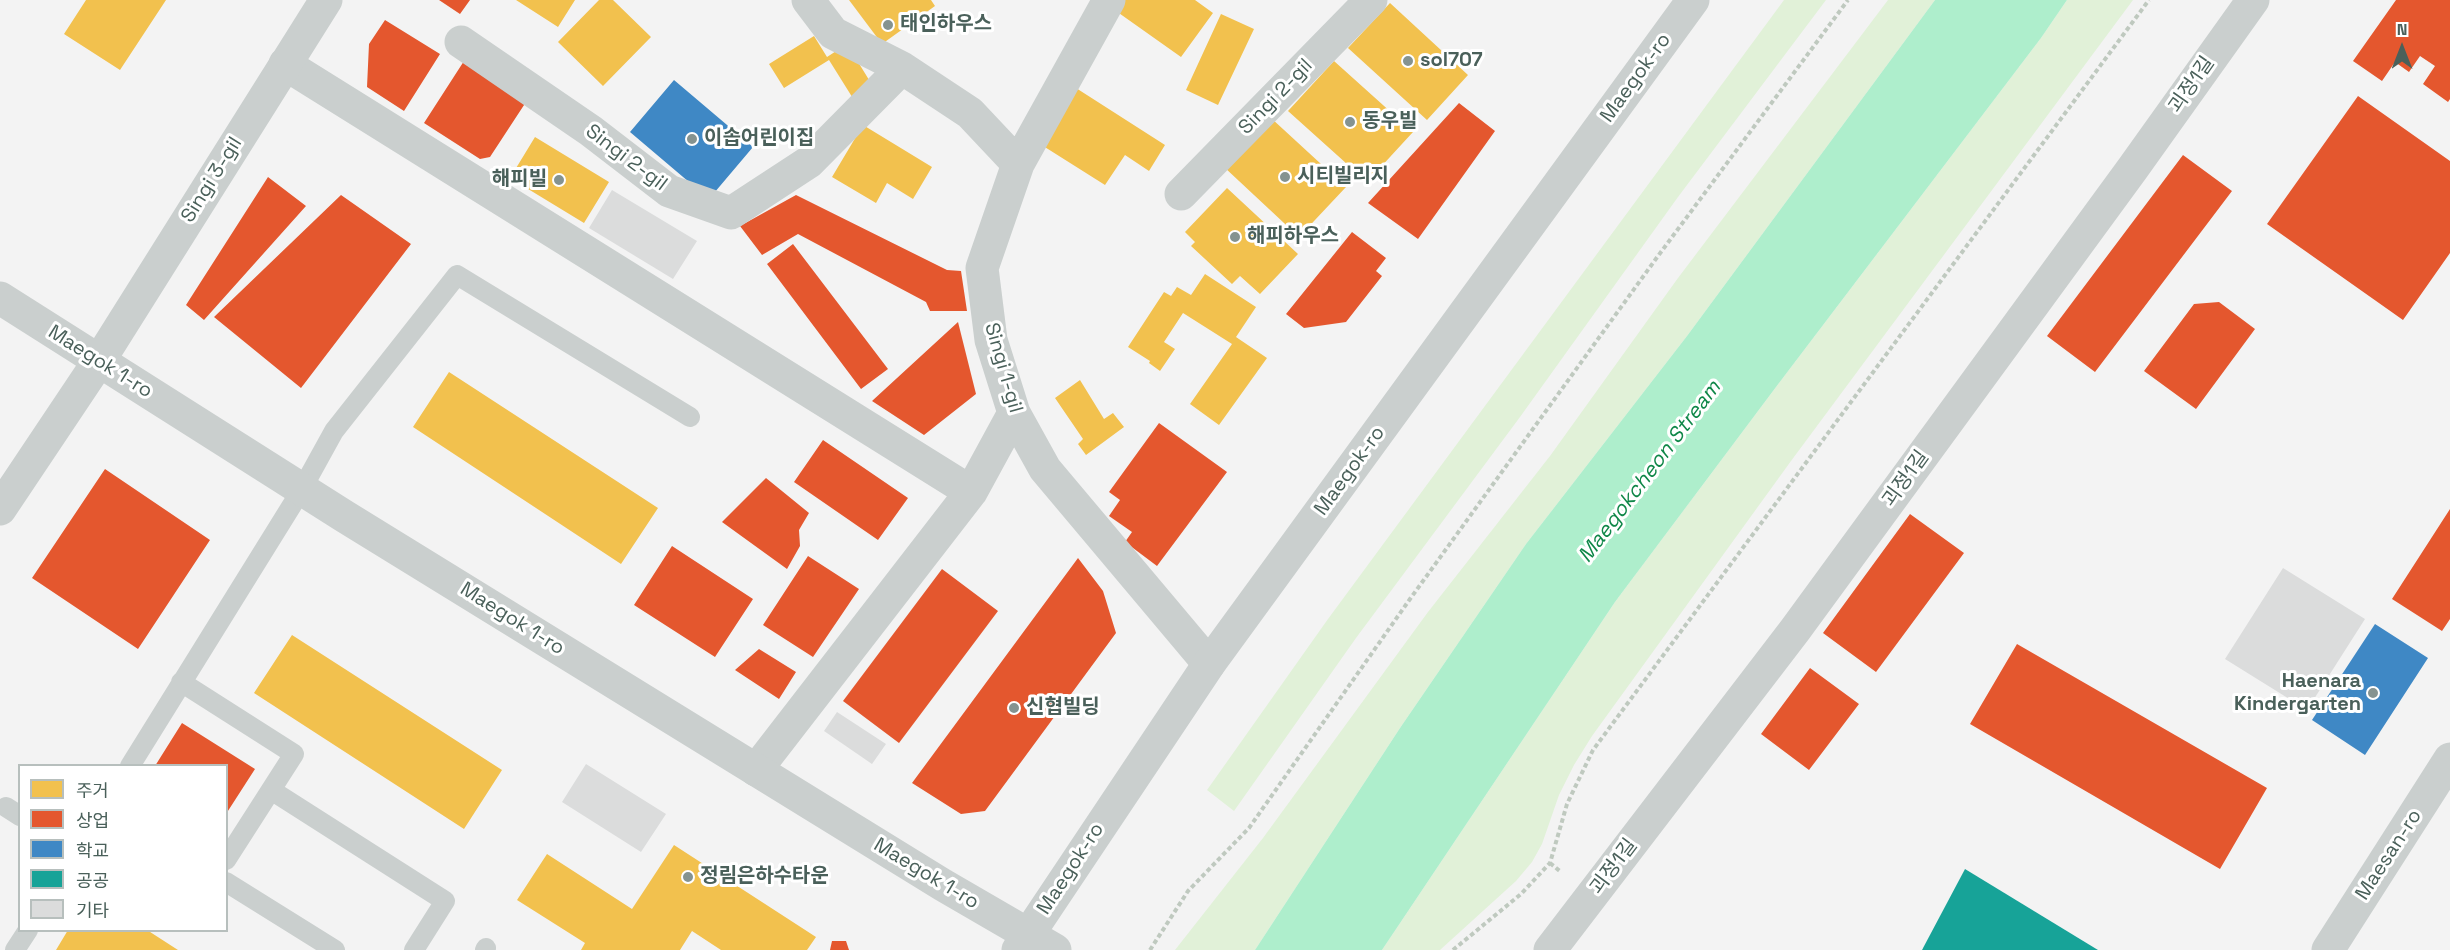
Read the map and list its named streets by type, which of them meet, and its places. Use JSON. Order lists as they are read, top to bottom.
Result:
{
  "streets": {
    "street": [
      "Maegok-ro",
      "괴정1길",
      "Singi 2-gil",
      "Singi 3-gil",
      "Maegok 1-ro",
      "Singi 1-gil",
      "Maesan-ro"
    ]
  },
  "crossings": [
    ["Maegok-ro", "Maegok 1-ro"],
    ["Maegok-ro", "Singi 1-gil"],
    ["Singi 3-gil", "Maegok 1-ro"]
  ],
  "water": ["Maegokcheon Stream"],
  "places": [
    "태인하우스",
    "sol707",
    "동우빌",
    "이솝어린이집",
    "시티빌리지",
    "해피빌",
    "해피하우스",
    "Haenara Kindergarten",
    "신협빌딩",
    "정림은하수타운"
  ],
  "legend": [
    "주거",
    "상업",
    "학교",
    "공공",
    "기타"
  ],
  "north": "top"
}
